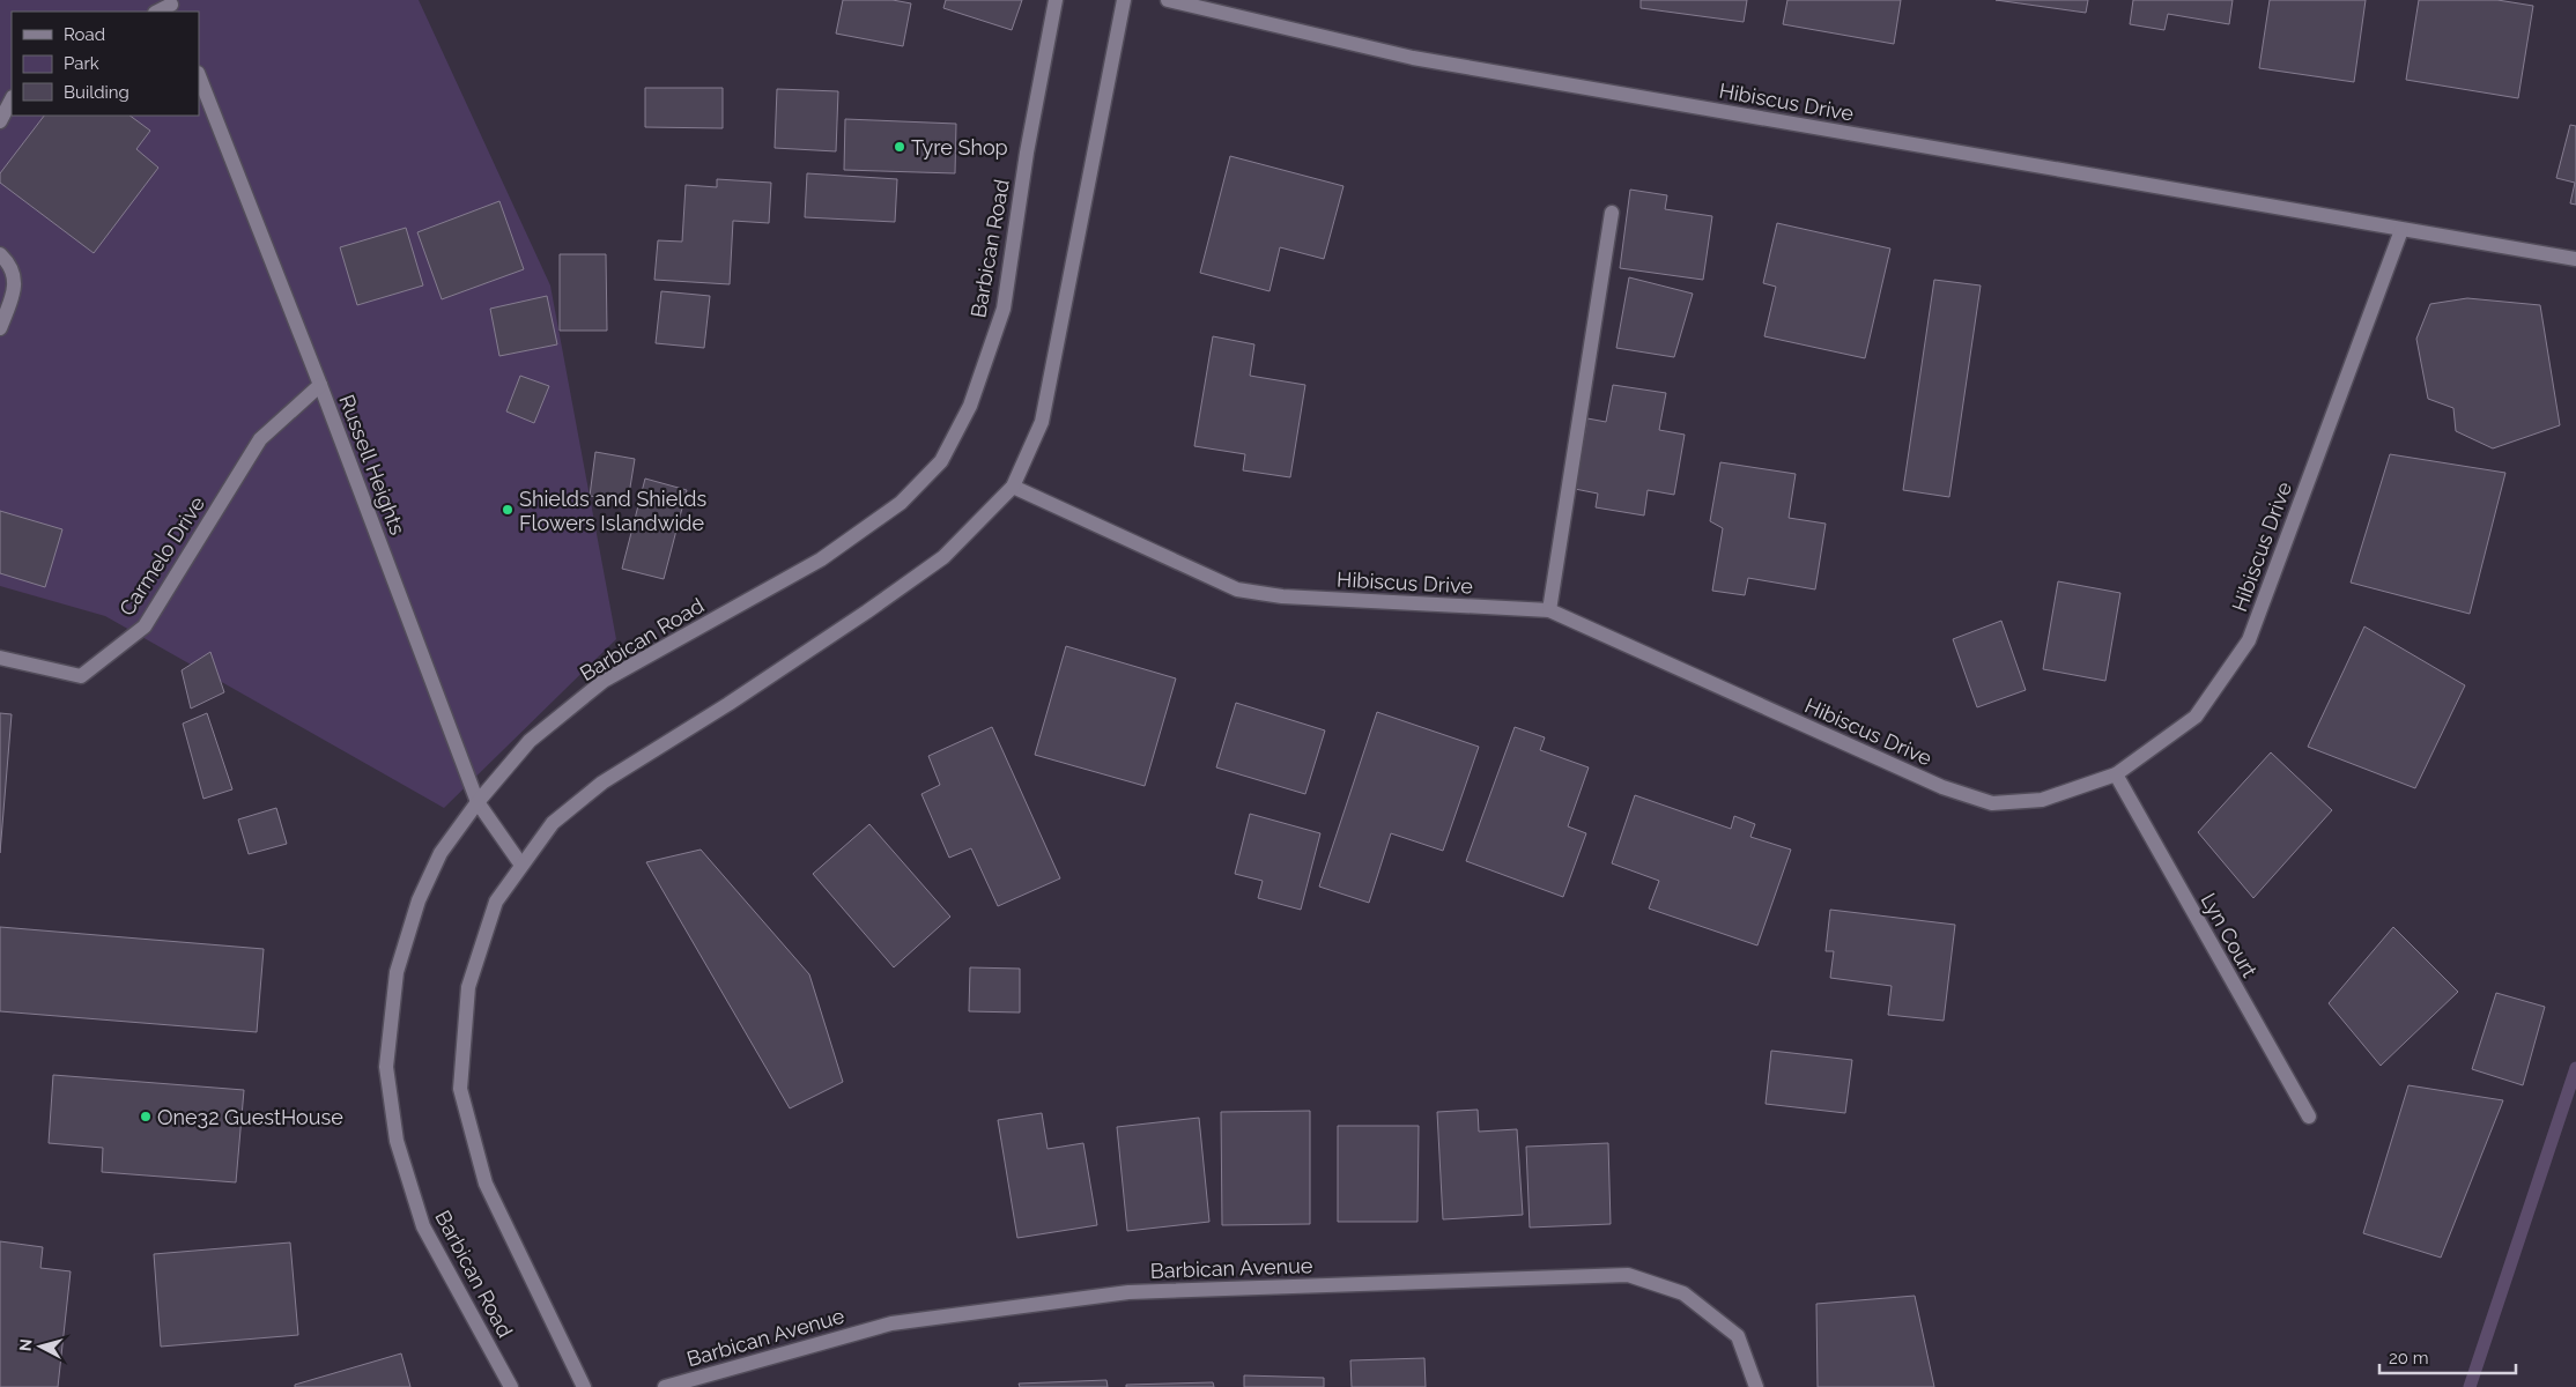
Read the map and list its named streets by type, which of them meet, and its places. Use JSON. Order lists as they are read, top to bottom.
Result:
{
  "streets": {
    "street": [
      "Hibiscus Drive",
      "Barbican Road",
      "Russell Heights",
      "Carmelo Drive",
      "Lyn Court",
      "Barbican Avenue"
    ]
  },
  "crossings": [
    ["Hibiscus Drive", "Lyn Court"],
    ["Barbican Road", "Russell Heights"],
    ["Russell Heights", "Carmelo Drive"]
  ],
  "places": ["Tyre Shop", "Shields and Shields Flowers Islandwide", "One32 GuestHouse"],
  "legend": ["Road", "Park", "Building"],
  "scale_bar": "20 m",
  "north": "left"
}
